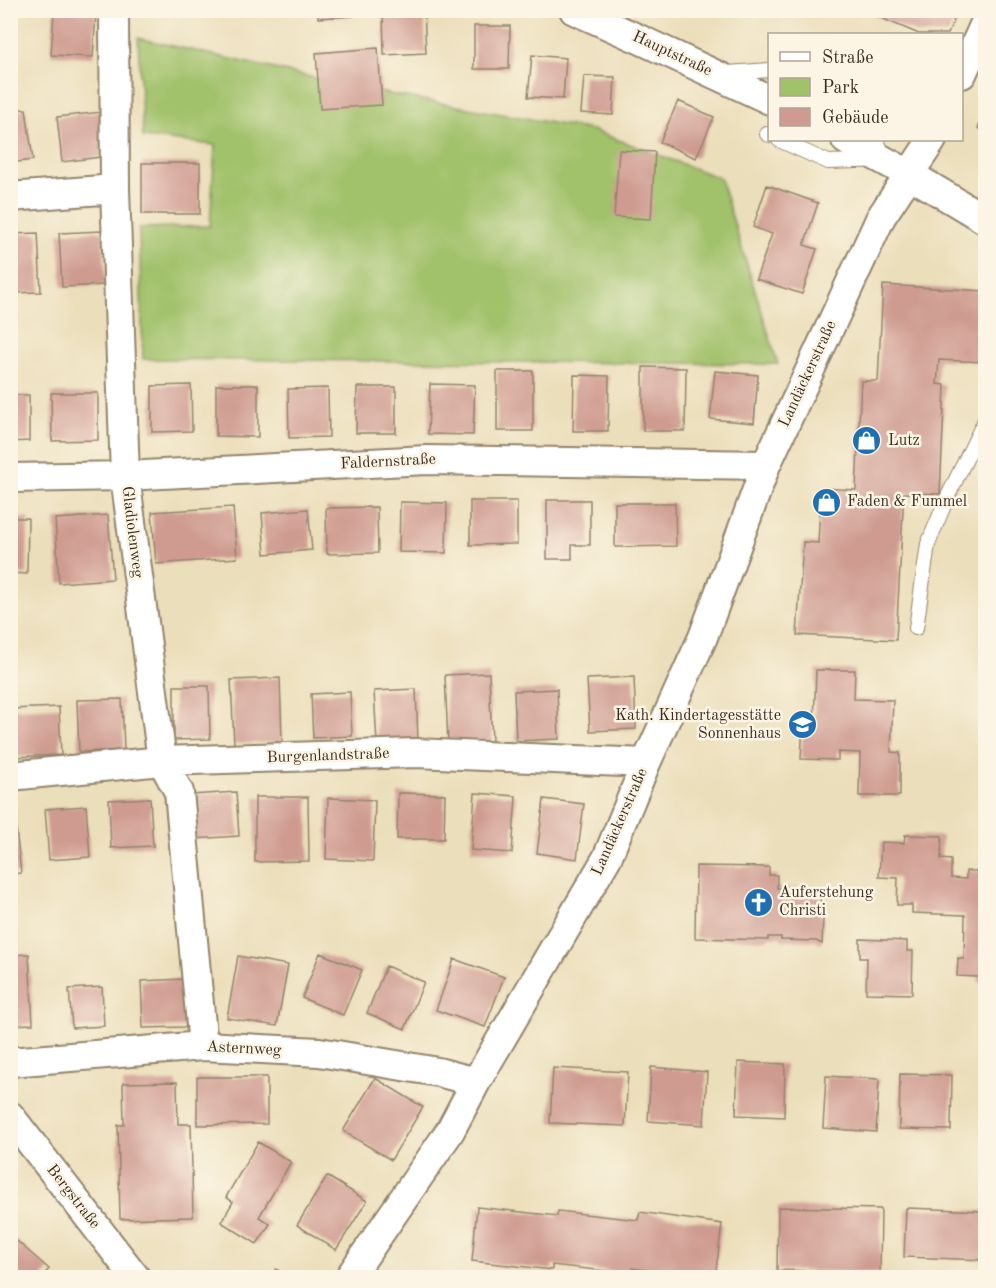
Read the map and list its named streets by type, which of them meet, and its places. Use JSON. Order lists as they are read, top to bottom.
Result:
{
  "streets": {
    "street": [
      "Hauptstraße",
      "Landäckerstraße",
      "Faldernstraße",
      "Gladiolenweg",
      "Burgenlandstraße",
      "Asternweg",
      "Bergstraße"
    ]
  },
  "crossings": [
    ["Landäckerstraße", "Faldernstraße"],
    ["Landäckerstraße", "Burgenlandstraße"],
    ["Landäckerstraße", "Asternweg"],
    ["Faldernstraße", "Gladiolenweg"],
    ["Gladiolenweg", "Burgenlandstraße"],
    ["Gladiolenweg", "Asternweg"]
  ],
  "places": {
    "shop": ["Lutz", "Faden & Fummel"],
    "school or university": ["Kath. Kindertagesstätte Sonnenhaus"],
    "church": ["Auferstehung Christi"]
  },
  "legend": ["Straße", "Park", "Gebäude"]
}
